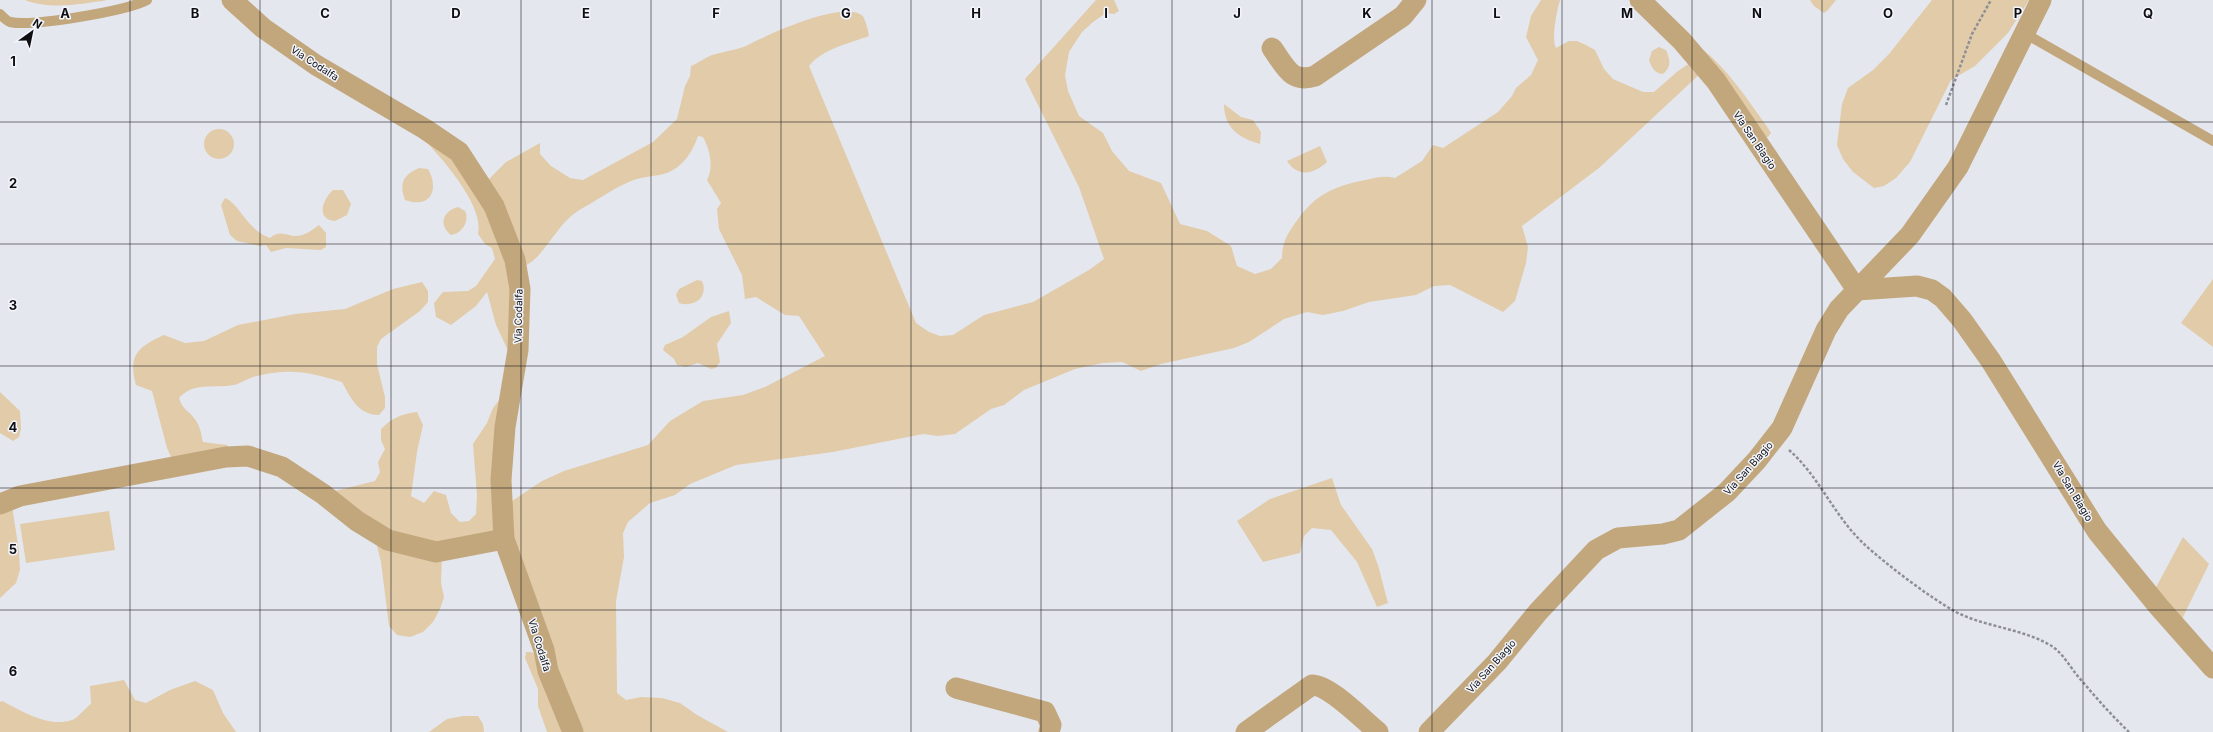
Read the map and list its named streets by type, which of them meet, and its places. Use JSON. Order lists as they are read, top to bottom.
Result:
{
  "streets": {
    "street": ["Via Codalfa", "Via San Biagio"]
  },
  "north": "top right",
  "grid": {
    "columns": [
      "A",
      "B",
      "C",
      "D",
      "E",
      "F",
      "G",
      "H",
      "I",
      "J",
      "K",
      "L",
      "M",
      "N",
      "O",
      "P",
      "Q"
    ],
    "rows": [
      "1",
      "2",
      "3",
      "4",
      "5",
      "6"
    ]
  }
}
